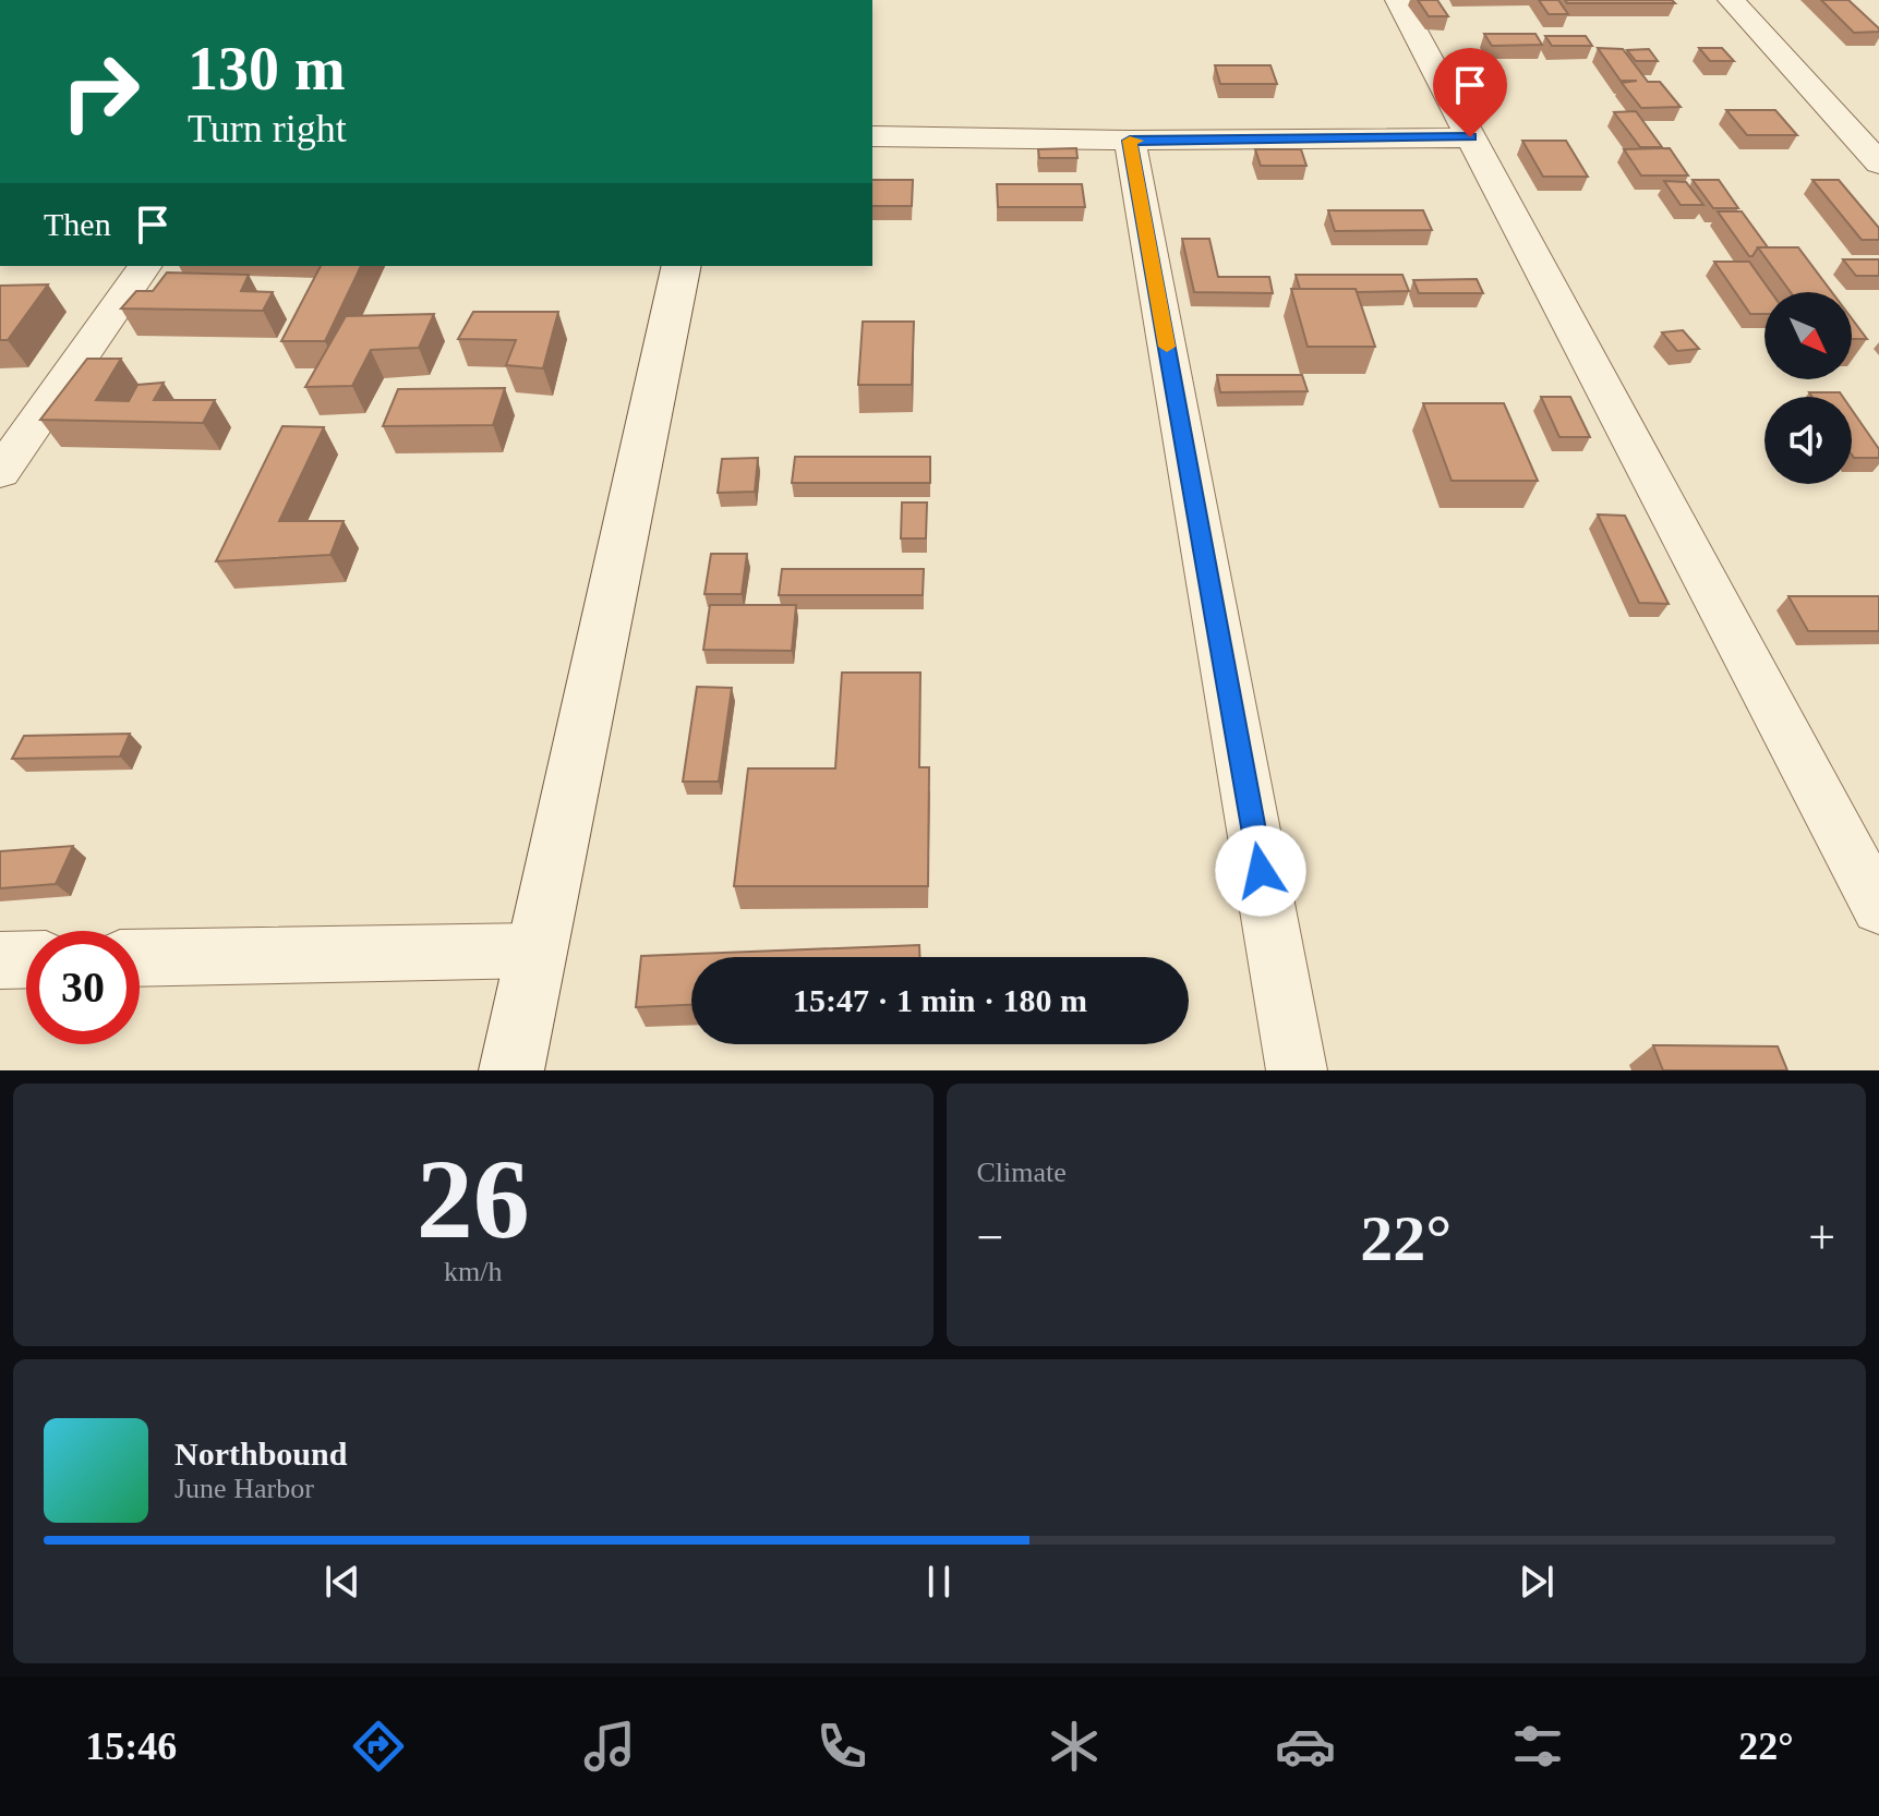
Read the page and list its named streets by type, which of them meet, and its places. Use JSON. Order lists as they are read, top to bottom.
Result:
{
  "north": "bottom right",
  "page": {
    "turn": ["130 m", "Turn right"],
    "then": "Then",
    "limit": "30",
    "trip": "15:47 · 1 min · 180 m",
    "tile": [
      ["26", "km/h"],
      "Climate"
    ],
    "heat": ["−", "22°", "+"],
    "song": ["Northbound", "June Harbor"],
    "tabs": ["15:46", "22°"]
  }
}
